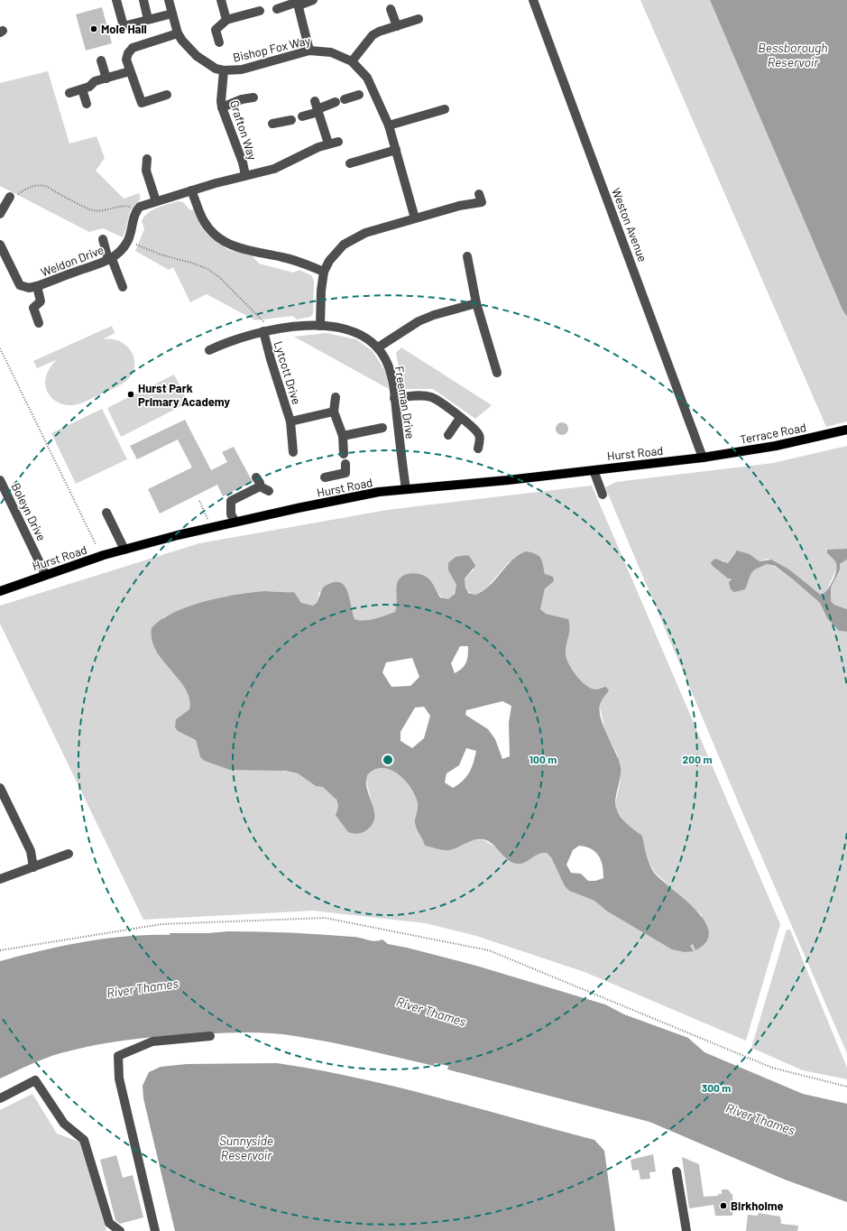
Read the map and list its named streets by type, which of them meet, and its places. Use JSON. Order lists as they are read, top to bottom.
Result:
{
  "streets": {
    "main road": ["Terrace Road", "Hurst Road"],
    "street": [
      "Bishop Fox Way",
      "Grafton Way",
      "Weston Avenue",
      "Weldon Drive",
      "Lytcott Drive",
      "Freeman Drive",
      "Boleyn Drive"
    ]
  },
  "crossings": [
    ["Bishop Fox Way", "Grafton Way"],
    ["Weston Avenue", "Terrace Road"],
    ["Weston Avenue", "Hurst Road"],
    ["Lytcott Drive", "Freeman Drive"],
    ["Freeman Drive", "Hurst Road"],
    ["Terrace Road", "Hurst Road"],
    ["Hurst Road", "Boleyn Drive"]
  ],
  "water": ["Bessborough Reservoir", "River Thames", "Sunnyside Reservoir"],
  "places": ["Mole Hall", "Hurst Park Primary Academy", "Birkholme"],
  "rings": ["100 m", "200 m", "300 m"]
}
